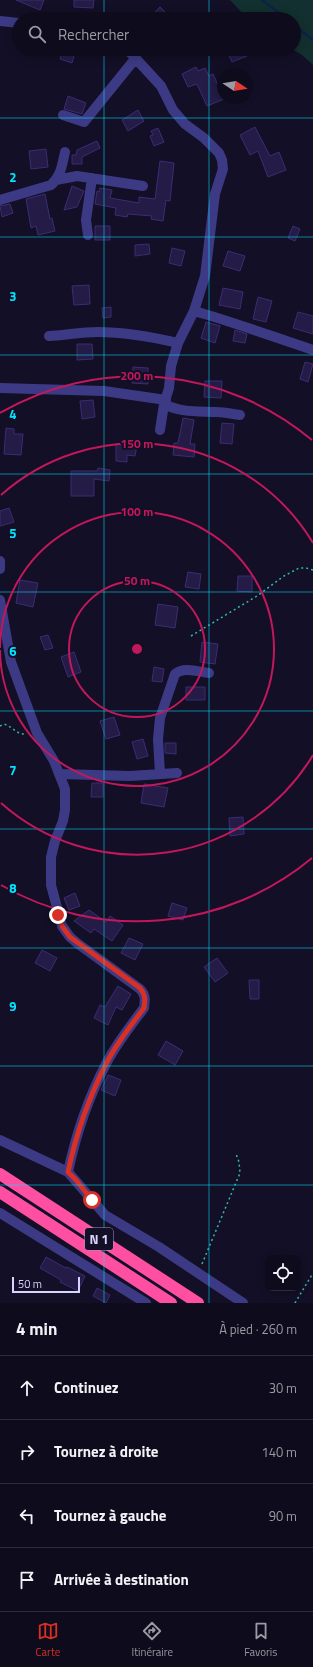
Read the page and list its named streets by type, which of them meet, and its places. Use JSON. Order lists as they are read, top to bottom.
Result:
{
  "streets": {
    "highway": ["N 1"]
  },
  "scale_bar": "50 m",
  "north": "right",
  "page": {
    "search": "Rechercher",
    "scale": "50 m",
    "heading": ["4 min", "À pied · 260 m"],
    "list": [
      ["Continuez", "30 m"],
      ["Tournez à droite", "140 m"],
      ["Tournez à gauche", "90 m"],
      "Arrivée à destination"
    ],
    "nav": ["Carte", "Itinéraire", "Favoris"]
  },
  "grid": {
    "rows": [
      "2",
      "3",
      "4",
      "5",
      "6",
      "7",
      "8",
      "9"
    ]
  },
  "rings": [
    "200 m",
    "150 m",
    "100 m",
    "50 m"
  ]
}
